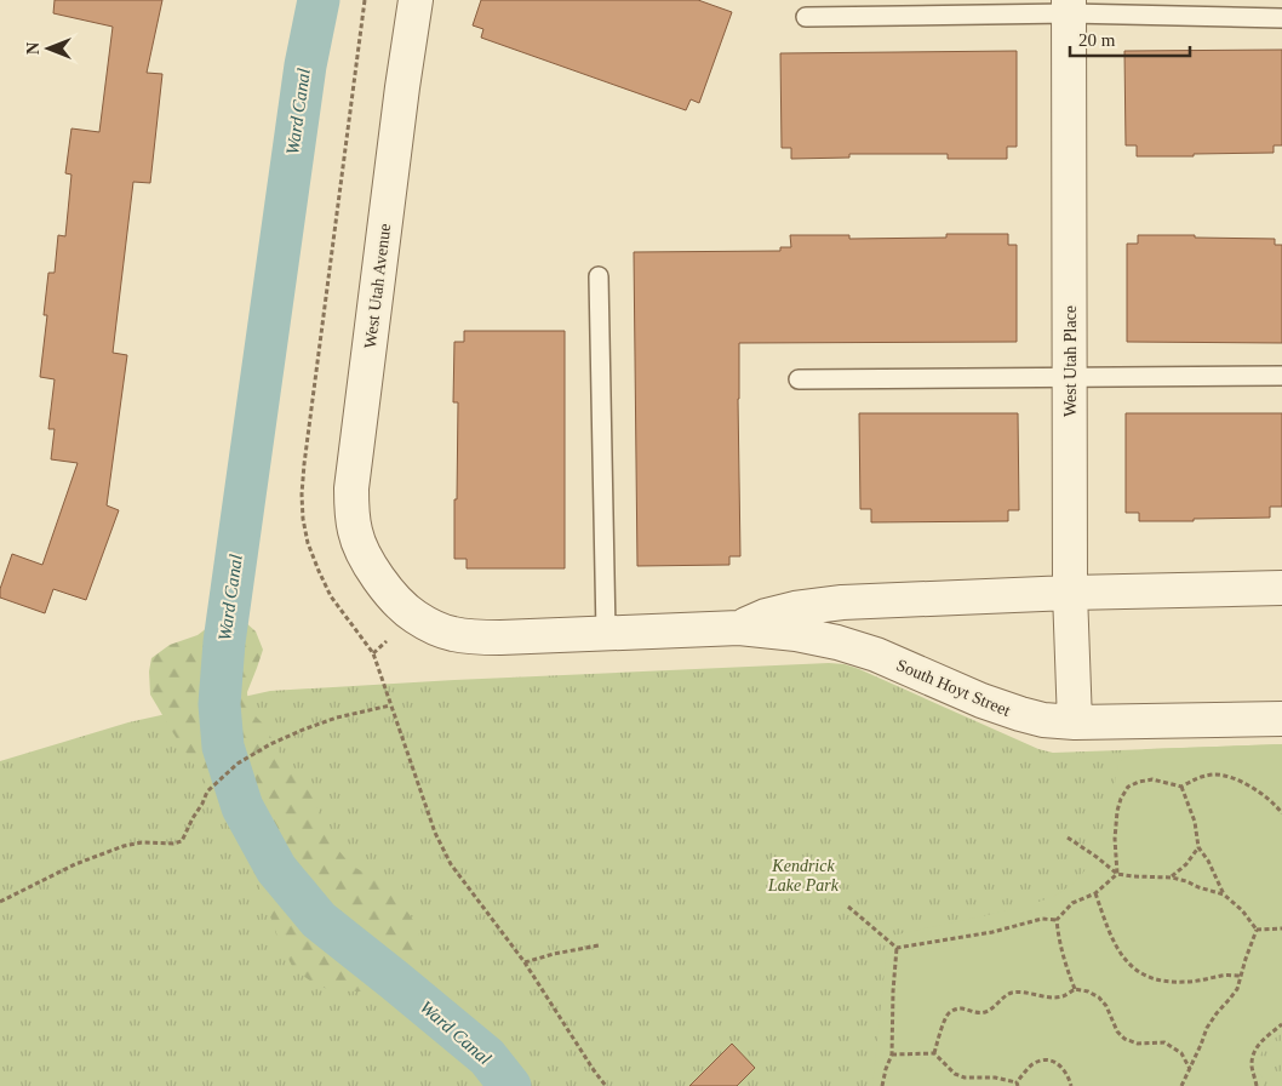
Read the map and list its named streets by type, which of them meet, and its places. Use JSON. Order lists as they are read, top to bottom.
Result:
{
  "streets": {
    "street": ["West Utah Avenue", "West Utah Place", "South Hoyt Street"]
  },
  "crossings": [
    ["West Utah Avenue", "South Hoyt Street"],
    ["West Utah Place", "South Hoyt Street"]
  ],
  "water": ["Ward Canal"],
  "parks": ["Kendrick Lake Park"],
  "scale_bar": "20 m",
  "north": "left"
}
